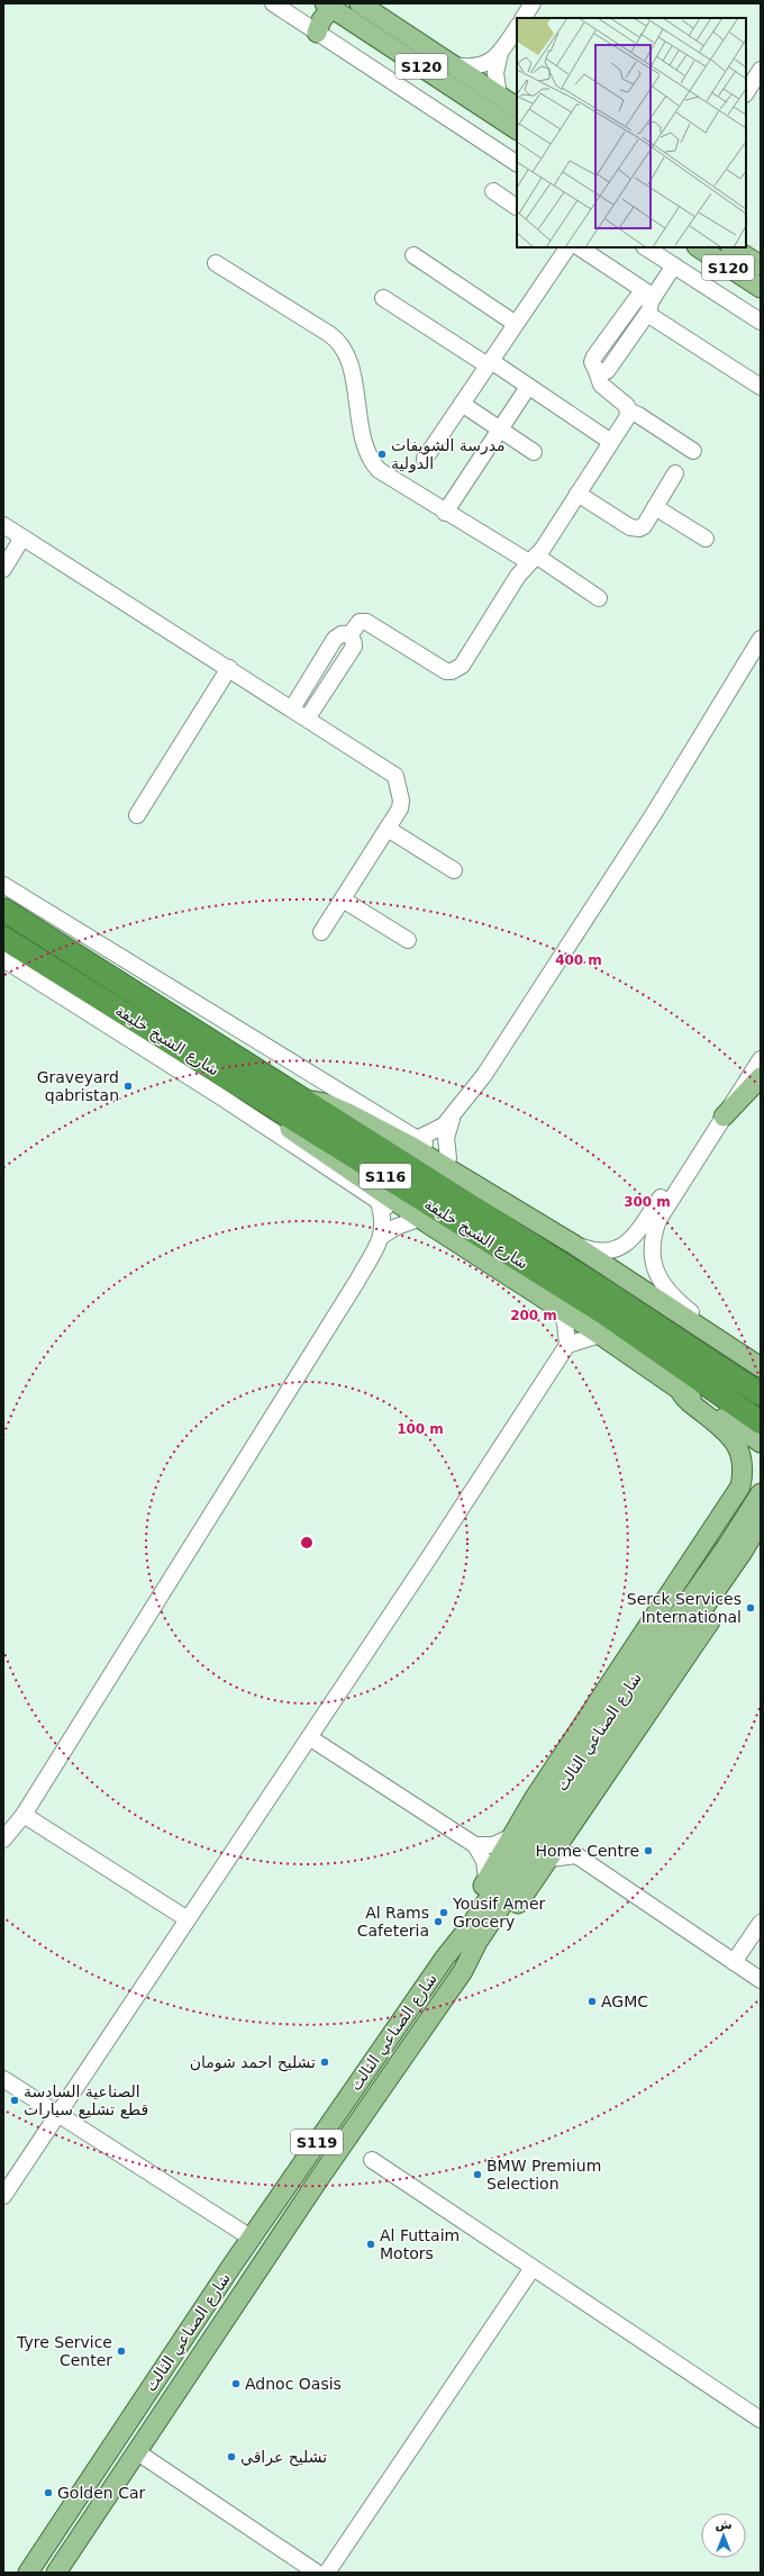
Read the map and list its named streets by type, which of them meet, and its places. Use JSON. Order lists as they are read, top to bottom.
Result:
{
  "streets": {
    "highway": ["شارع الشيخ خليفة", "S116"],
    "main road": ["S120", "شارع الصناعي الثالث", "S119"]
  },
  "places": [
    "مدرسة الشويفات الدولية",
    "Graveyard qabristan",
    "Serck Services International",
    "Home Centre",
    "Yousif Amer Grocery",
    "Al Rams Cafeteria",
    "AGMC",
    "تشليح احمد شومان",
    "الصناعية السادسة قطع تشليع سيارات",
    "BMW Premium Selection",
    "Al Futtaim Motors",
    "Tyre Service Center",
    "Adnoc Oasis",
    "تشليح عراقي",
    "Golden Car"
  ],
  "north": "top",
  "rings": [
    "400 m",
    "300 m",
    "200 m",
    "100 m"
  ]
}
